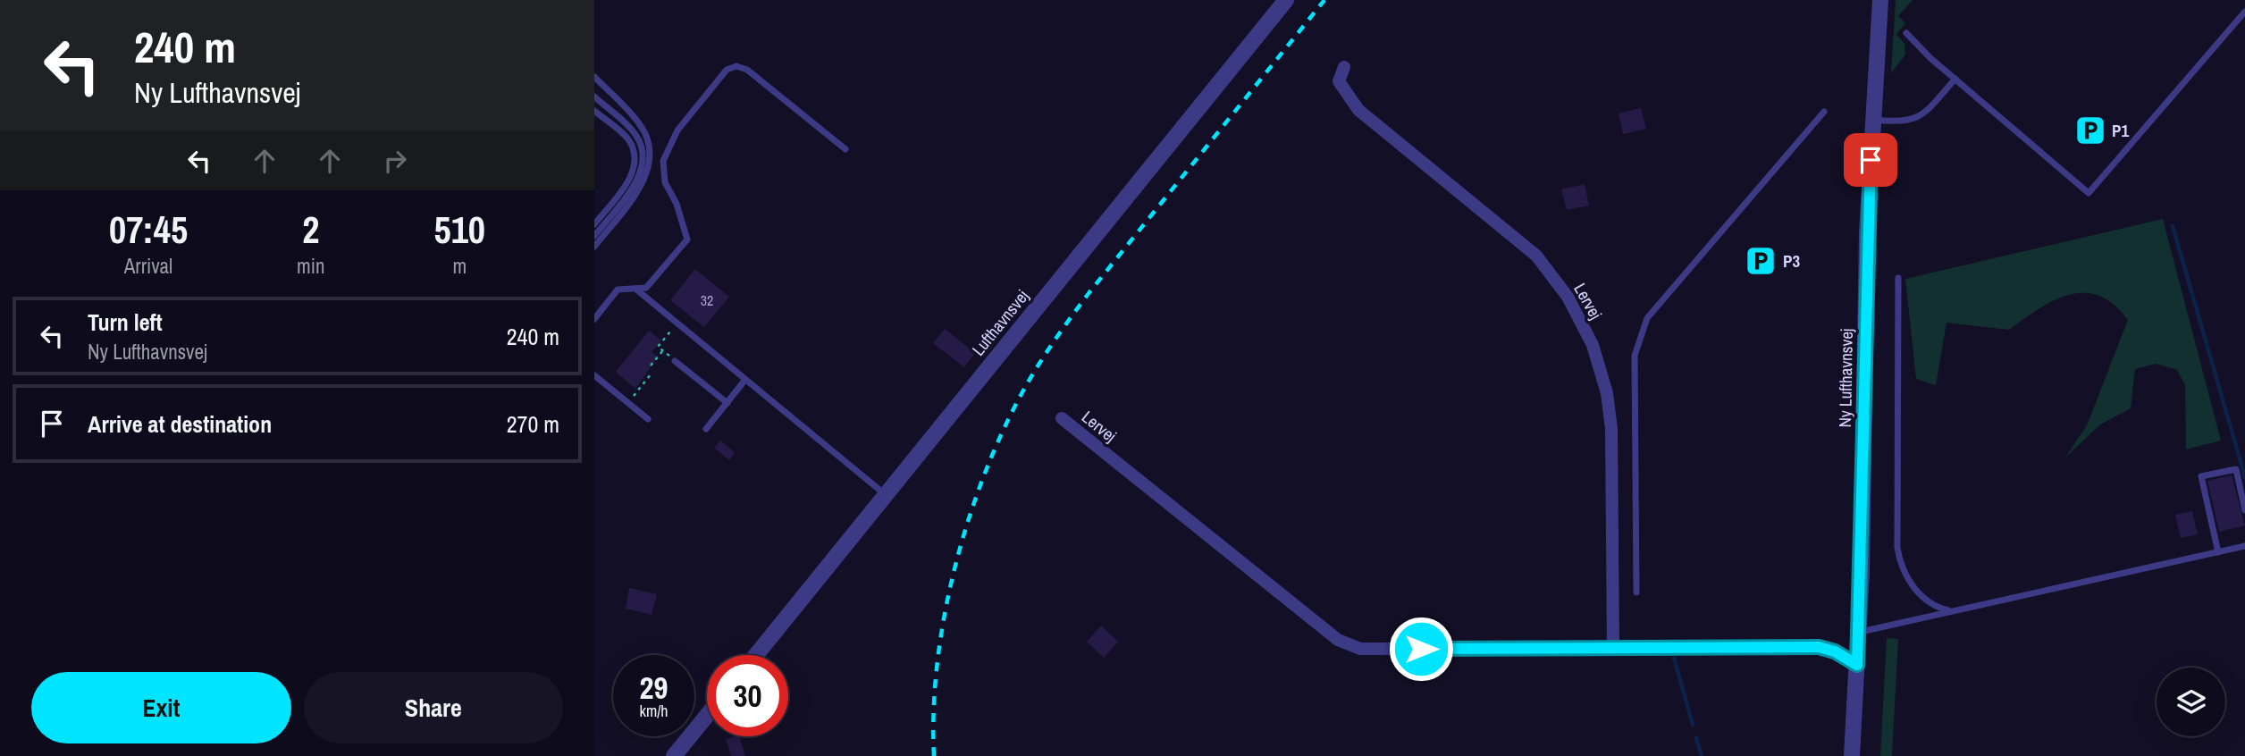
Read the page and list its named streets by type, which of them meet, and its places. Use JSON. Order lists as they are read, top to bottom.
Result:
{
  "streets": {
    "street": ["Lervej", "Lufthavnsvej", "Ny Lufthavnsvej"]
  },
  "crossings": [
    ["Lervej", "Ny Lufthavnsvej"]
  ],
  "places": {
    "parking": ["P1", "P3"]
  },
  "house_numbers": ["32"],
  "page": {
    "turn": ["240 m", "Ny Lufthavnsvej"],
    "eta": [
      "07:45",
      "Arrival",
      "2",
      "min",
      "510",
      "m"
    ],
    "list": [
      {
        "name": "Turn left",
        "note": "Ny Lufthavnsvej",
        "value": "240 m"
      },
      {
        "name": "Arrive at destination",
        "value": "270 m"
      }
    ],
    "speed": "29 km/h",
    "limit": "30",
    "buttons": ["Exit", "Share"]
  }
}
